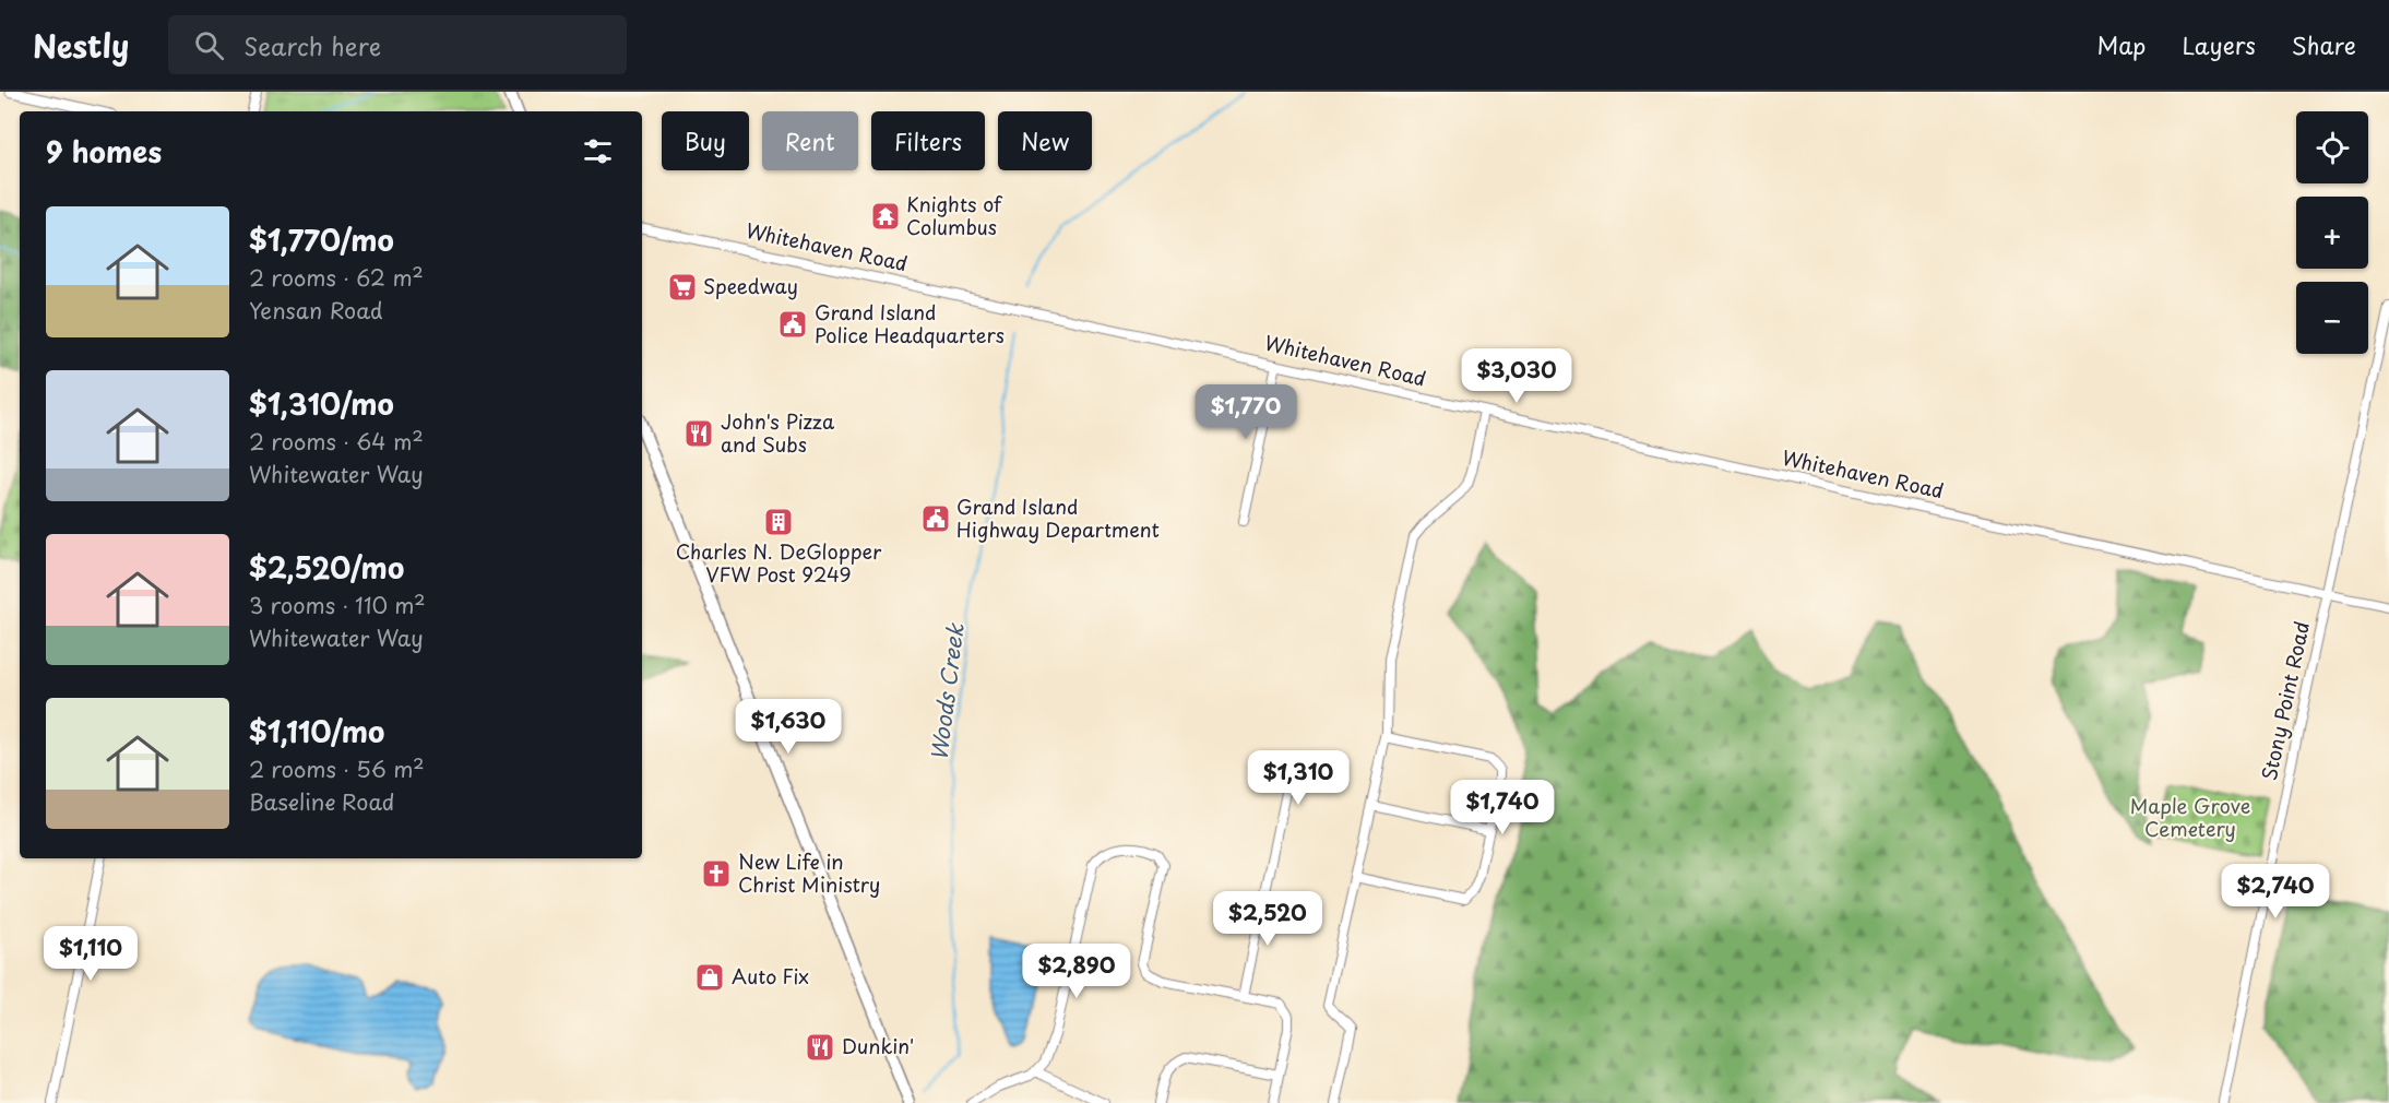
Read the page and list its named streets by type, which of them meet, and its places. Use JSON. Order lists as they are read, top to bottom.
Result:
{
  "streets": {
    "street": ["Whitehaven Road", "Stony Point Road"]
  },
  "crossings": [
    ["Whitehaven Road", "Stony Point Road"]
  ],
  "water": ["Woods Creek"],
  "parks": ["Maple Grove Cemetery"],
  "places": {
    "temple": ["Knights of Columbus"],
    "supermarket": ["Speedway"],
    "public building": ["Grand Island Police Headquarters", "Grand Island Highway Department"],
    "restaurant": ["John's Pizza and Subs", "Dunkin'"],
    "building": ["Charles N. DeGlopper VFW Post 9249"],
    "church": ["New Life in Christ Ministry"],
    "shop": ["Auto Fix"]
  },
  "page": {
    "header": "Nestly",
    "search": "Search here",
    "nav": ["Map", "Layers", "Share"],
    "map_buttons": ["+", "−"],
    "chip": [
      "Buy",
      "Rent",
      "Filters",
      "New"
    ],
    "heading": "9 homes",
    "list": [
      {
        "name": "$1,770/mo",
        "note": "2 rooms · 62 m² · Yensan Road"
      },
      {
        "name": "$1,310/mo",
        "note": "2 rooms · 64 m² · Whitewater Way"
      },
      {
        "name": "$2,520/mo",
        "note": "3 rooms · 110 m² · Whitewater Way"
      },
      {
        "name": "$1,110/mo",
        "note": "2 rooms · 56 m² · Baseline Road"
      }
    ],
    "price": [
      "$3,030",
      "$1,770",
      "$1,630",
      "$1,310",
      "$1,740",
      "$2,740",
      "$2,520",
      "$1,110",
      "$2,890"
    ]
  }
}
